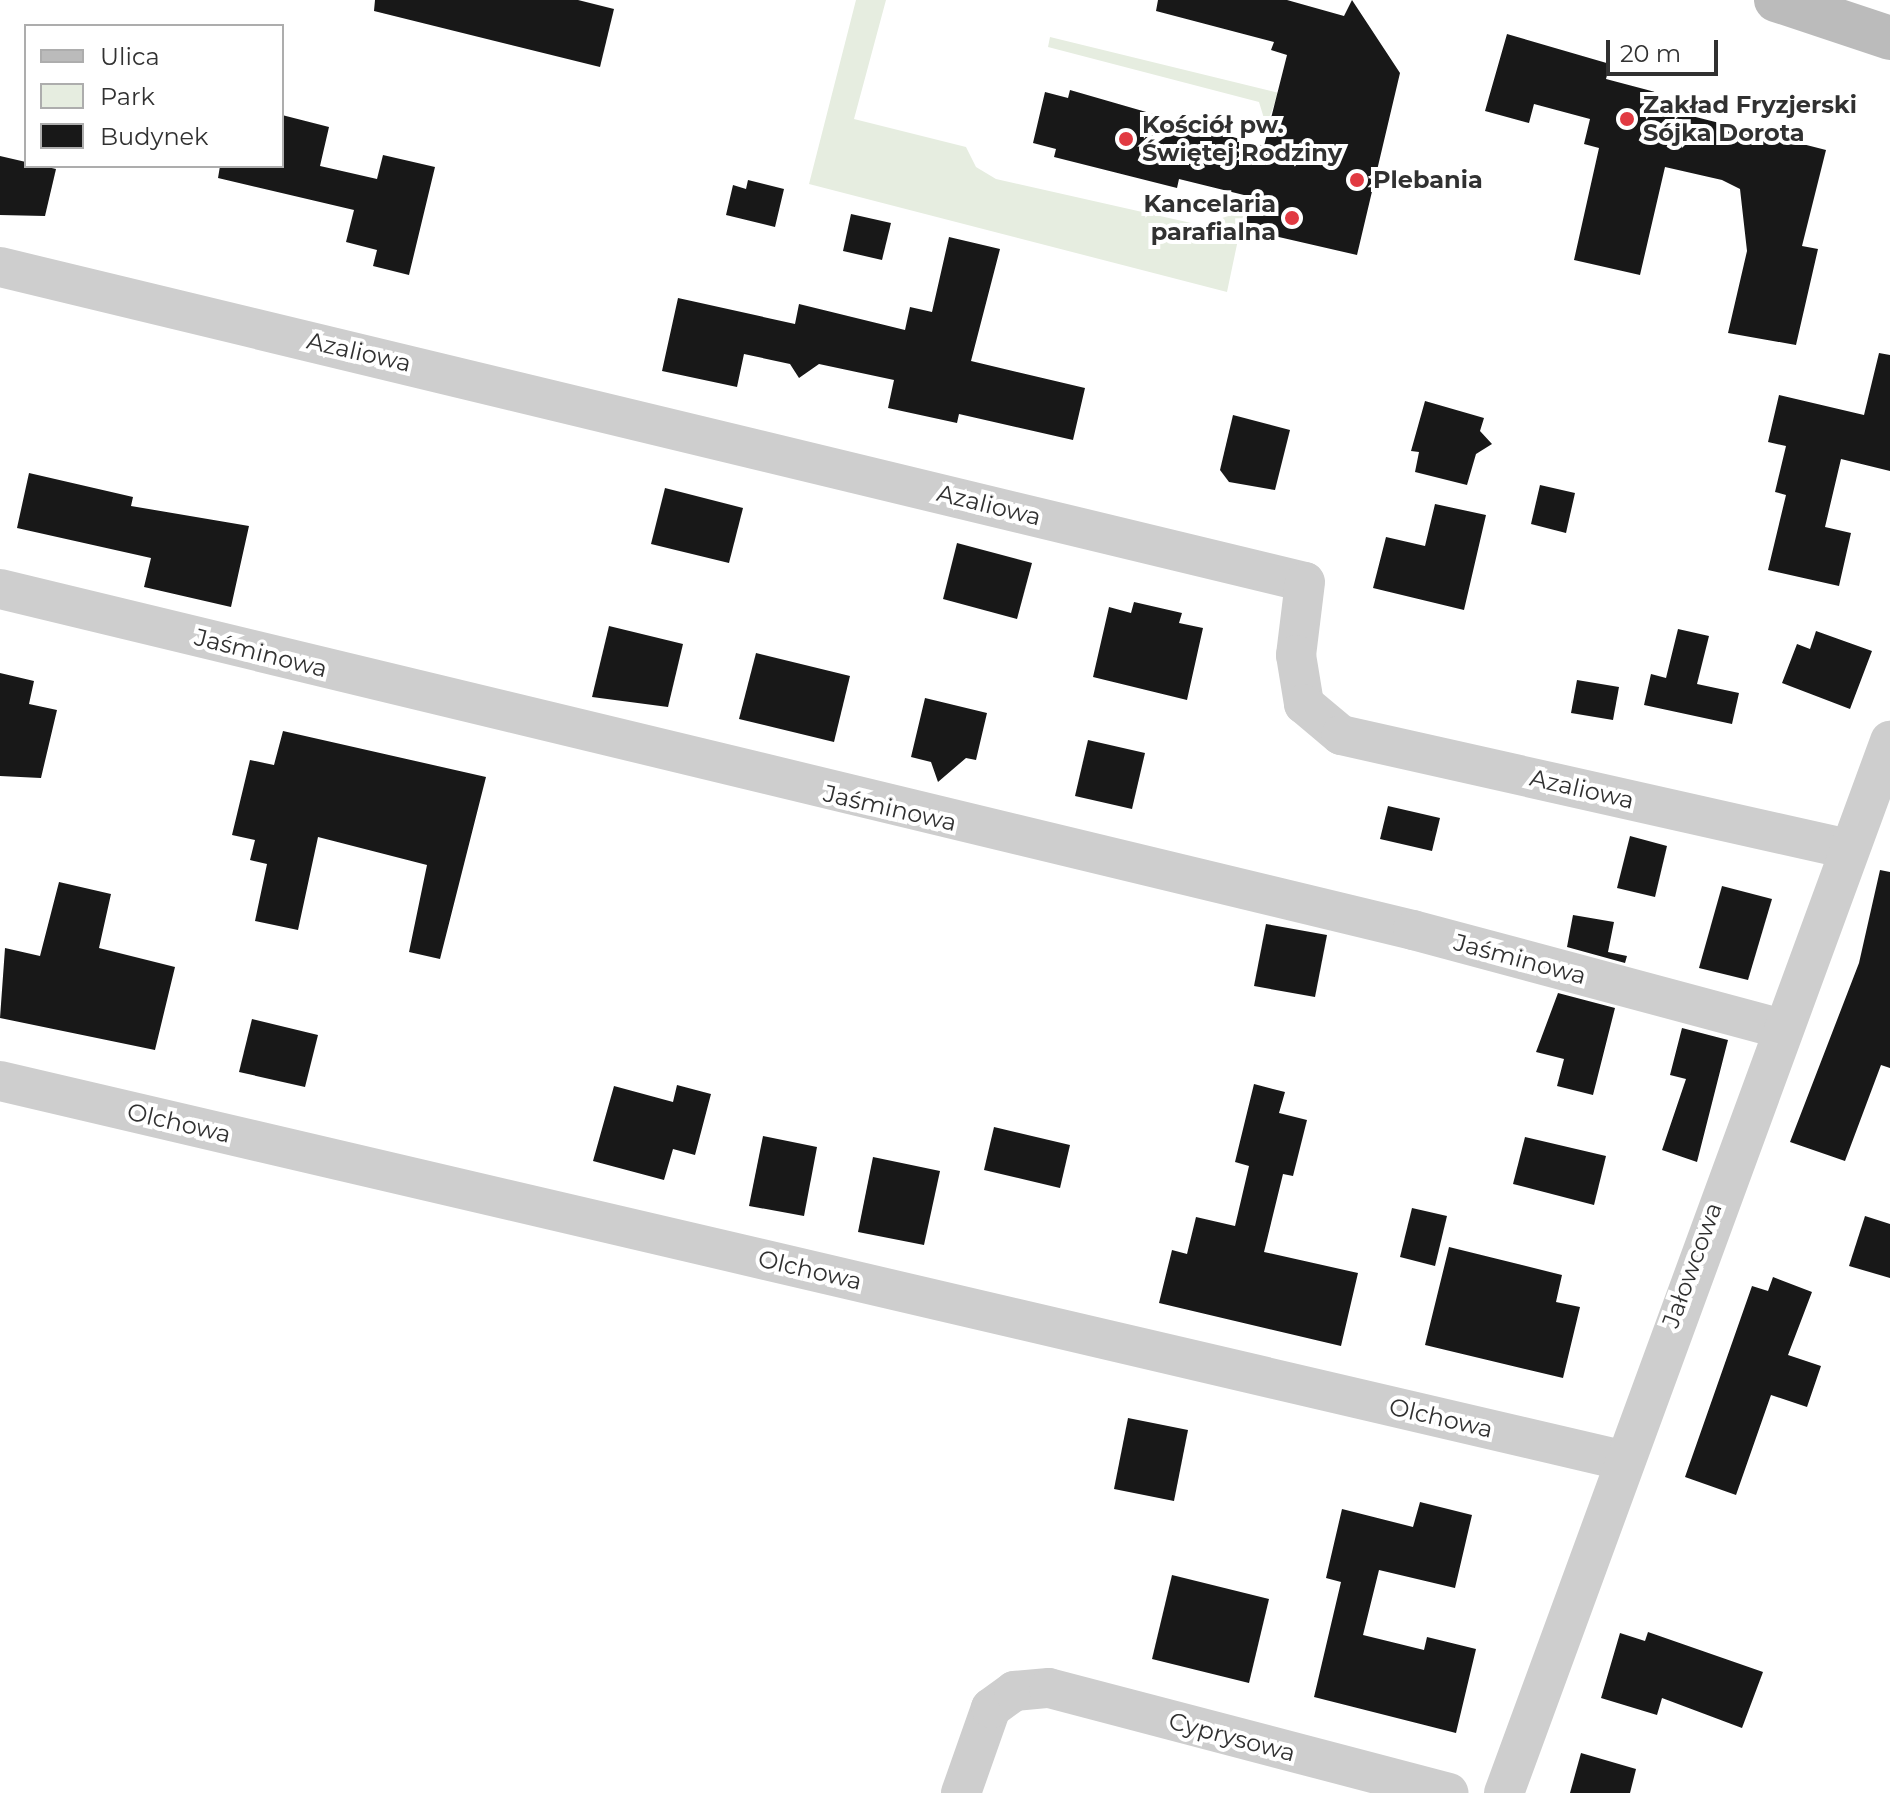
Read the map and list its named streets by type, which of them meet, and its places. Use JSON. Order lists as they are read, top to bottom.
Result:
{
  "streets": {
    "street": [
      "Azaliowa",
      "Jaśminowa",
      "Olchowa",
      "Jałowcowa",
      "Cyprysowa"
    ]
  },
  "crossings": [
    ["Azaliowa", "Jałowcowa"],
    ["Jaśminowa", "Jałowcowa"],
    ["Olchowa", "Jałowcowa"]
  ],
  "places": [
    "Zakład Fryzjerski Sójka Dorota",
    "Kościół pw. Świętej Rodziny",
    "Plebania",
    "Kancelaria parafialna"
  ],
  "legend": ["Ulica", "Park", "Budynek"],
  "scale_bar": "20 m"
}
